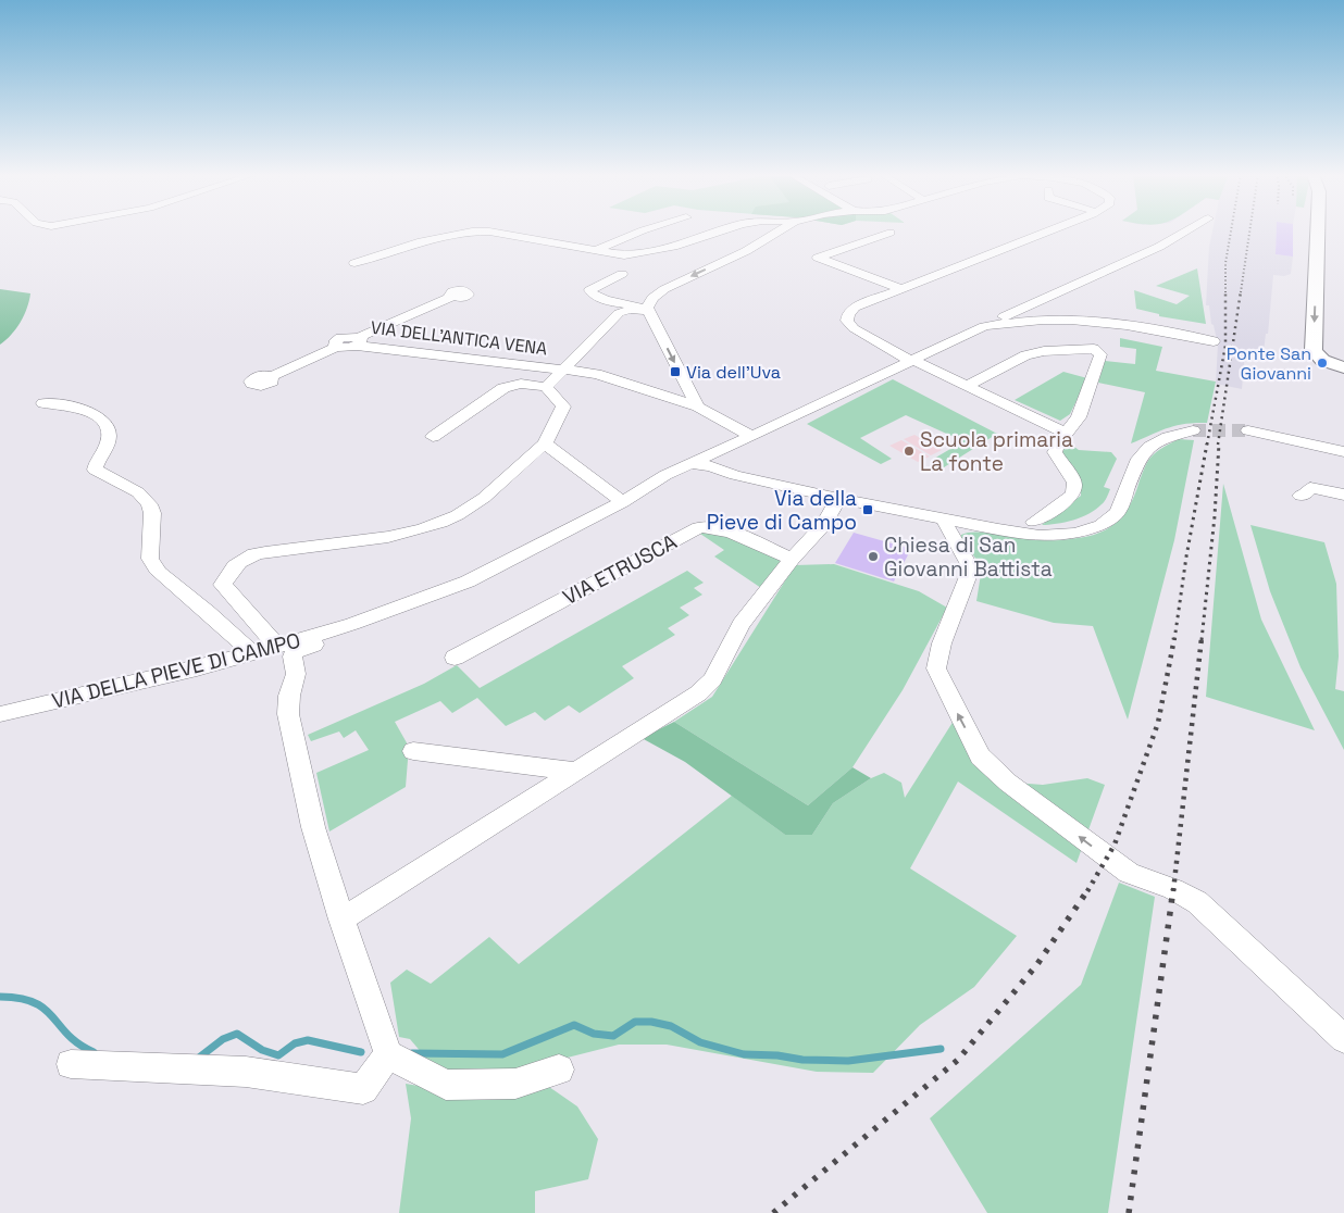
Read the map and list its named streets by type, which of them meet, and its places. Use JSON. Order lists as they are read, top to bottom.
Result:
{
  "streets": {
    "street": ["VIA DELL'ANTICA VENA", "VIA ETRUSCA", "VIA DELLA PIEVE DI CAMPO"]
  },
  "places": {
    "other": ["Ponte San Giovanni", "Scuola primaria La fonte", "Chiesa di San Giovanni Battista"],
    "transit": ["Via dell'Uva", "Via della Pieve di Campo"]
  }
}
